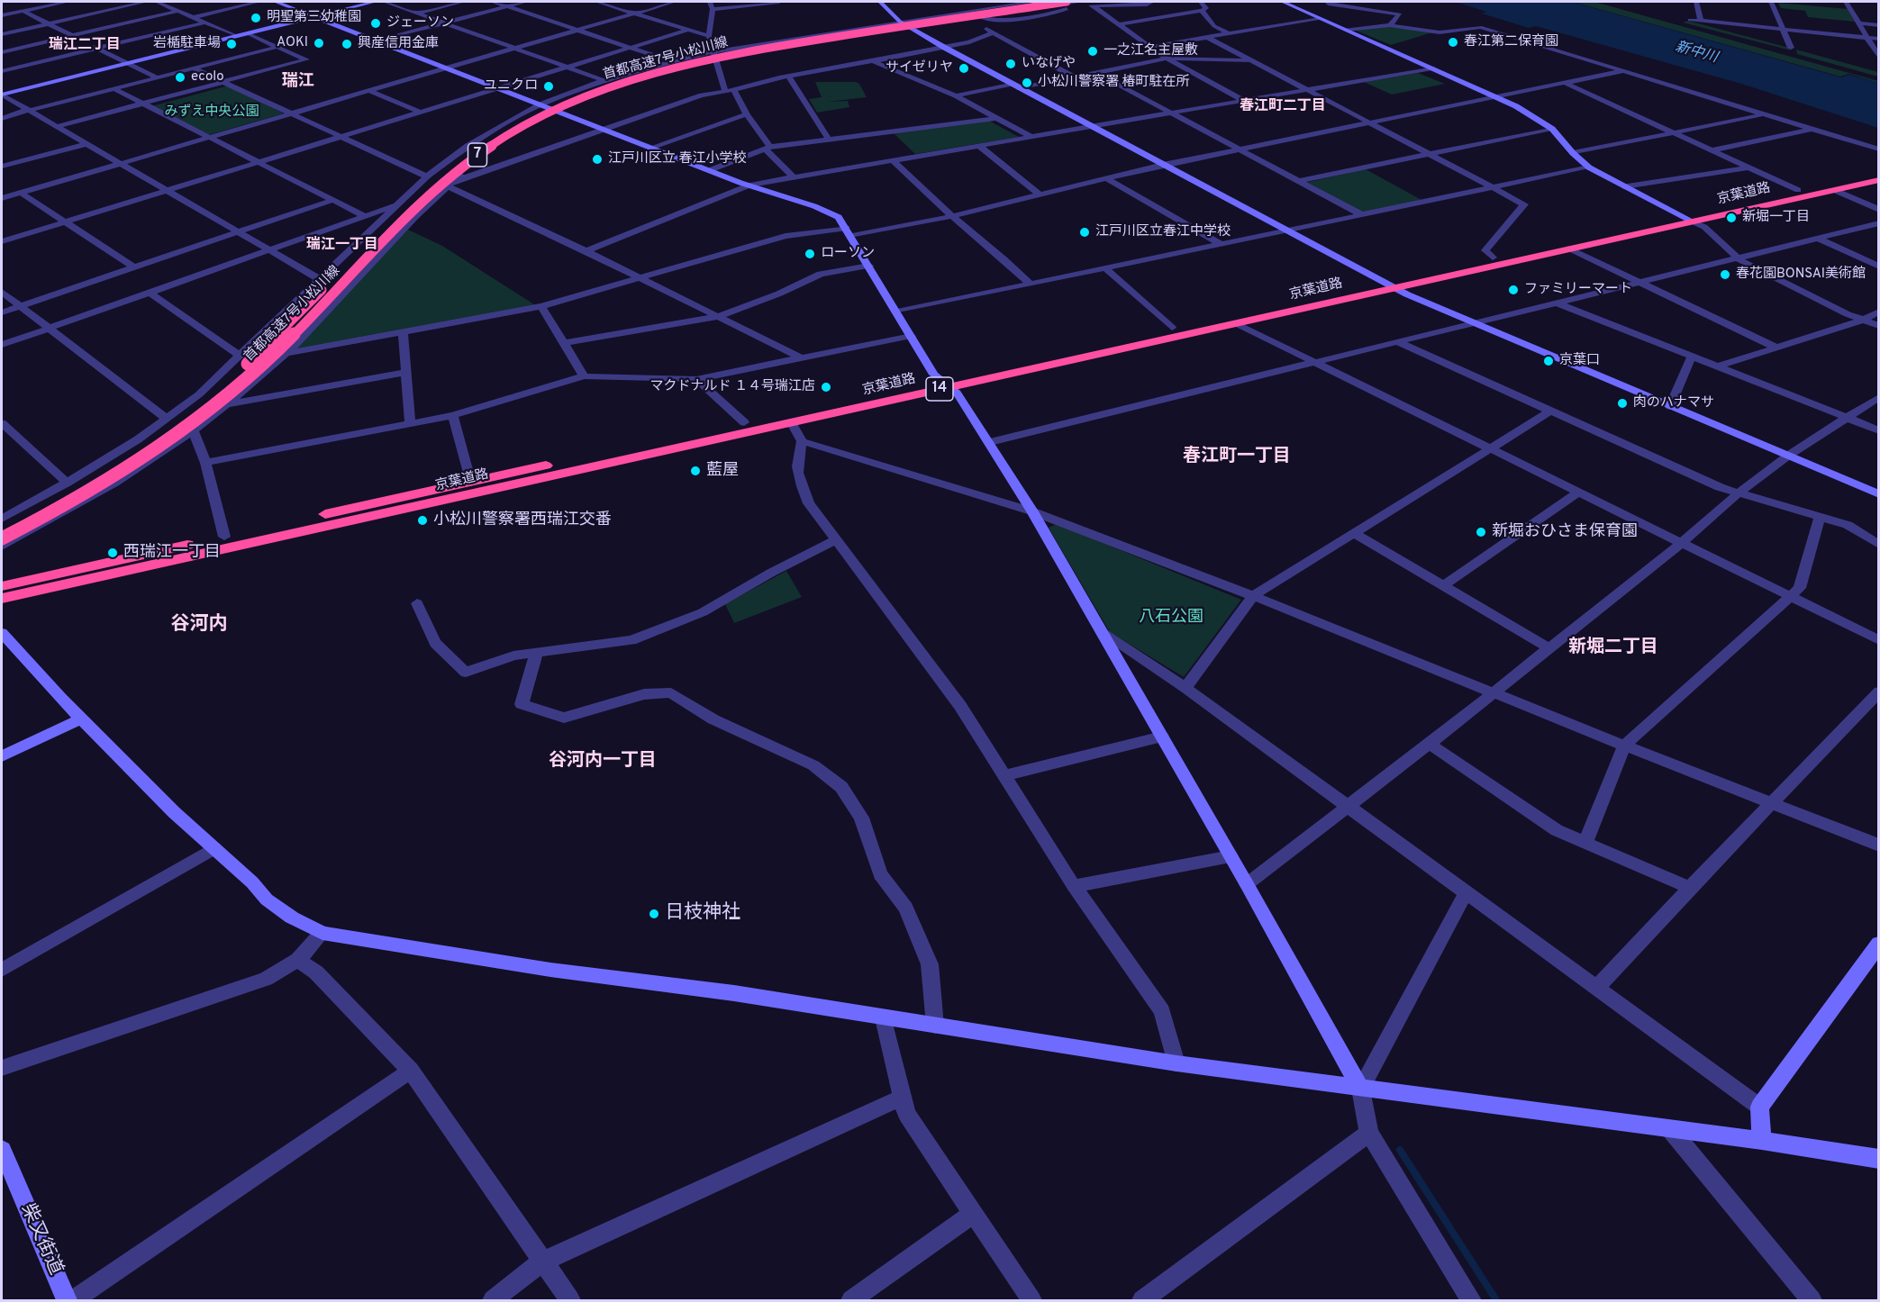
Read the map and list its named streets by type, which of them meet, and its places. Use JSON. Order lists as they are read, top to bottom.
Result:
{
  "streets": {
    "highway": [
      "首都高速7号小松川線",
      "7",
      "京葉道路",
      "14"
    ],
    "street": ["柴又街道"]
  },
  "districts": [
    "瑞江二丁目",
    "瑞江",
    "春江町二丁目",
    "瑞江一丁目",
    "春江町一丁目",
    "谷河内",
    "新堀二丁目",
    "谷河内一丁目"
  ],
  "water": ["新中川"],
  "parks": ["みずえ中央公園", "八石公園"],
  "places": [
    "明聖第三幼稚園",
    "ジェーソン",
    "春江第二保育園",
    "AOKI",
    "岩楯駐車場",
    "興産信用金庫",
    "一之江名主屋敷",
    "いなげや",
    "サイゼリヤ",
    "ecolo",
    "小松川警察署 椿町駐在所",
    "ユニクロ",
    "江戸川区立 春江小学校",
    "新堀一丁目",
    "江戸川区立春江中学校",
    "ローソン",
    "春花園BONSAI美術館",
    "ファミリーマート",
    "京葉口",
    "マクドナルド １４号瑞江店",
    "肉のハナマサ",
    "藍屋",
    "小松川警察署西瑞江交番",
    "新堀おひさま保育園",
    "西瑞江一丁目",
    "日枝神社"
  ]
}
